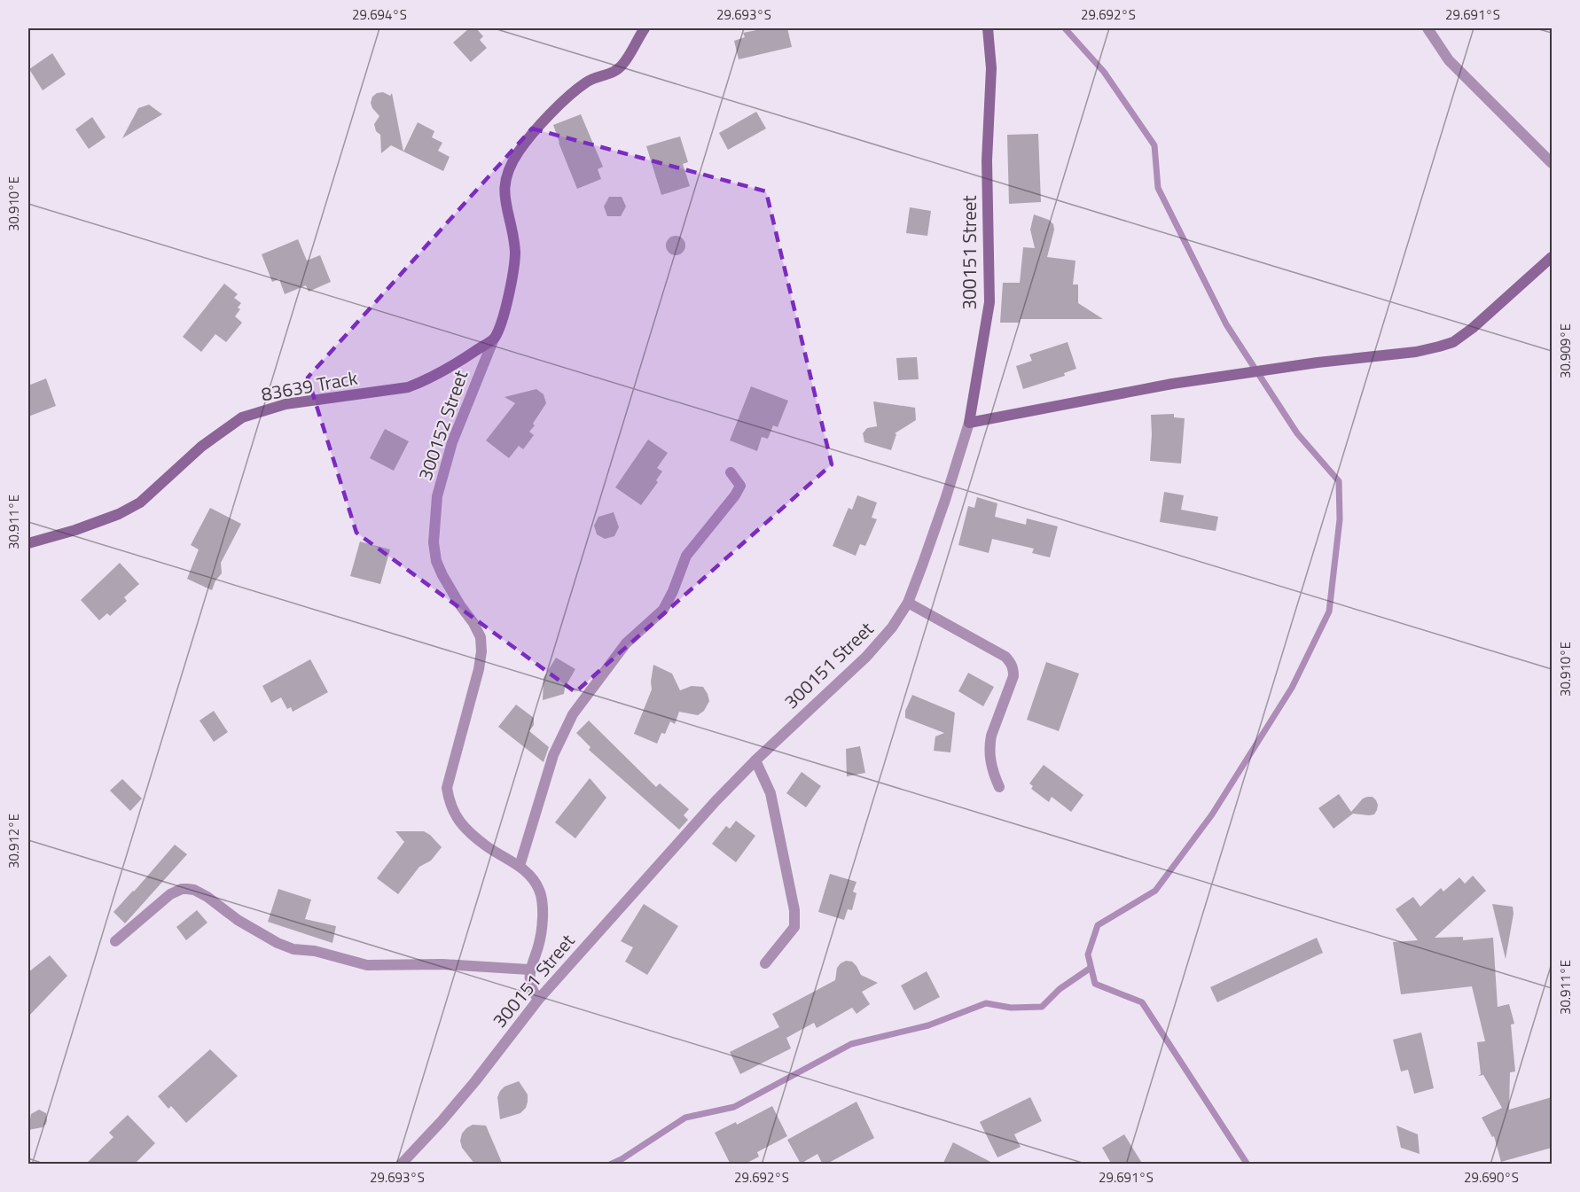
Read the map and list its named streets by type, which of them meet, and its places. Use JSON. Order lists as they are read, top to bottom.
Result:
{
  "streets": {
    "street": ["300151 Street", "83639 Track", "300152 Street"]
  },
  "crossings": [
    ["83639 Track", "300152 Street"]
  ],
  "coordinates": [
    "29.694°S",
    "29.693°S",
    "29.692°S",
    "29.691°S",
    "30.910°E",
    "30.909°E",
    "30.911°E",
    "30.912°E",
    "29.690°S"
  ]
}
